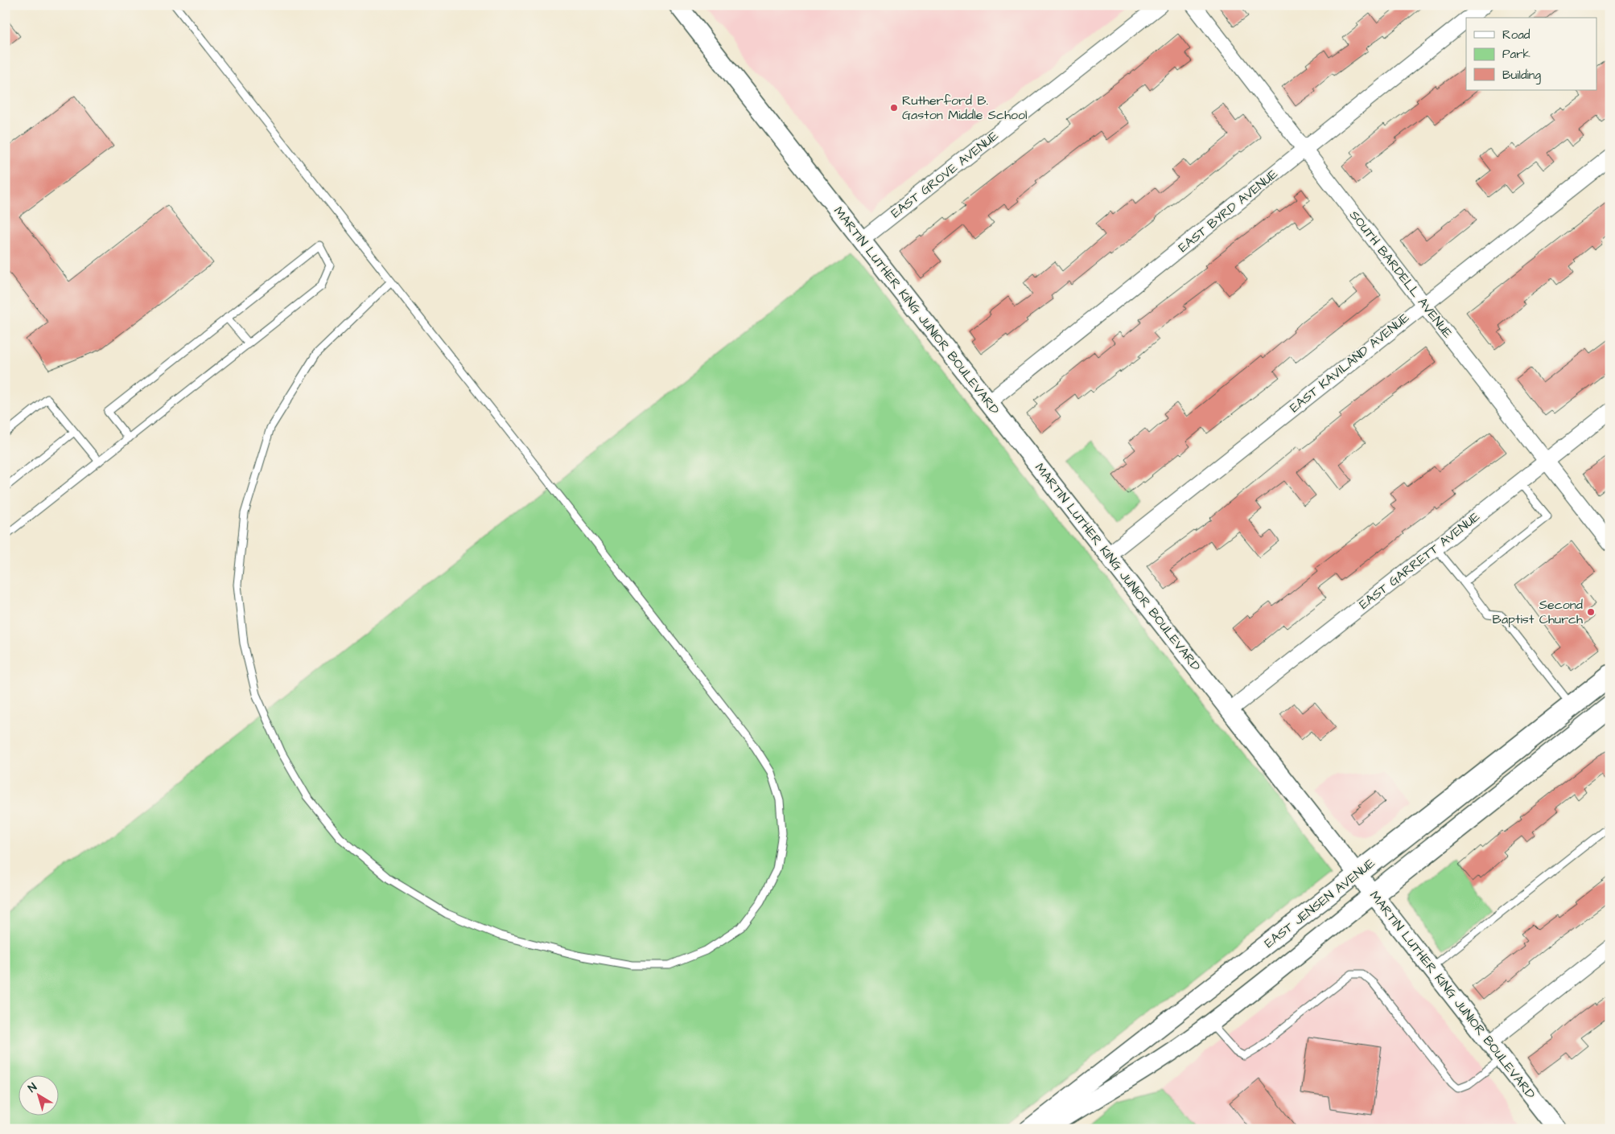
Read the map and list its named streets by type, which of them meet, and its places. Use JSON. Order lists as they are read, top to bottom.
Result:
{
  "streets": {
    "main road": ["EAST JENSEN AVENUE"],
    "street": [
      "EAST GROVE AVENUE",
      "EAST BYRD AVENUE",
      "SOUTH BARDELL AVENUE",
      "MARTIN LUTHER KING JUNIOR BOULEVARD",
      "EAST KAVILAND AVENUE",
      "EAST GARRETT AVENUE"
    ]
  },
  "crossings": [
    ["EAST GROVE AVENUE", "MARTIN LUTHER KING JUNIOR BOULEVARD"],
    ["EAST BYRD AVENUE", "SOUTH BARDELL AVENUE"],
    ["EAST BYRD AVENUE", "MARTIN LUTHER KING JUNIOR BOULEVARD"],
    ["SOUTH BARDELL AVENUE", "EAST KAVILAND AVENUE"],
    ["SOUTH BARDELL AVENUE", "EAST GARRETT AVENUE"],
    ["MARTIN LUTHER KING JUNIOR BOULEVARD", "EAST KAVILAND AVENUE"],
    ["MARTIN LUTHER KING JUNIOR BOULEVARD", "EAST GARRETT AVENUE"],
    ["MARTIN LUTHER KING JUNIOR BOULEVARD", "EAST JENSEN AVENUE"]
  ],
  "places": ["Rutherford B. Gaston Middle School", "Second Baptist Church"],
  "legend": ["Road", "Park", "Building"],
  "north": "top left"
}
